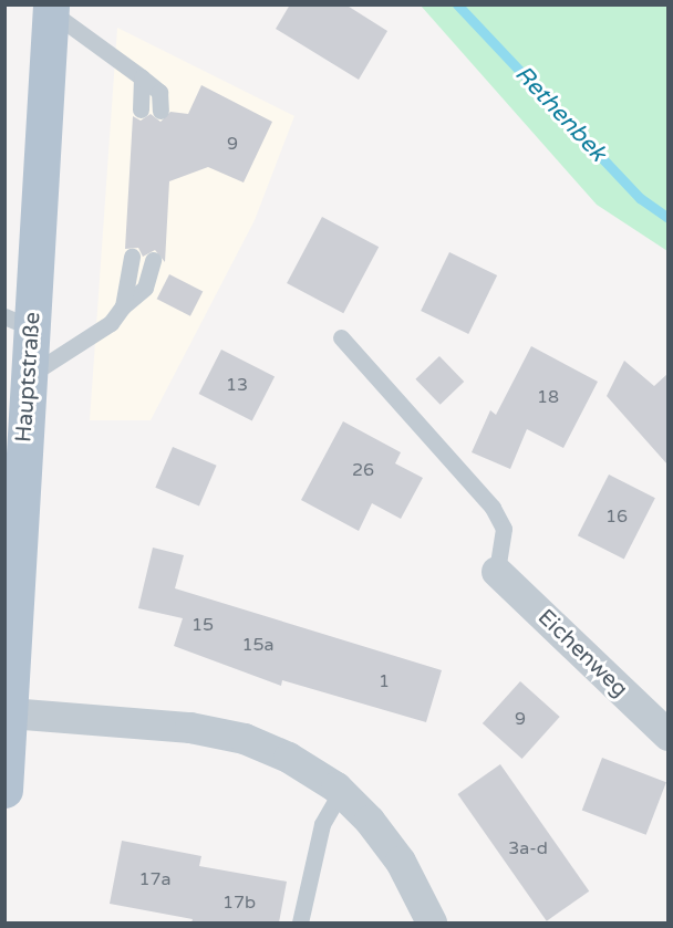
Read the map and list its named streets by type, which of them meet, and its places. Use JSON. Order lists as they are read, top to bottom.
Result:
{
  "streets": {
    "main road": ["Hauptstraße"],
    "street": ["Eichenweg"]
  },
  "water": ["Rethenbek"],
  "house_numbers": [
    "9",
    "13",
    "18",
    "26",
    "16",
    "15",
    "15a",
    "1",
    "9",
    "3a-d",
    "17a",
    "17b"
  ]
}
